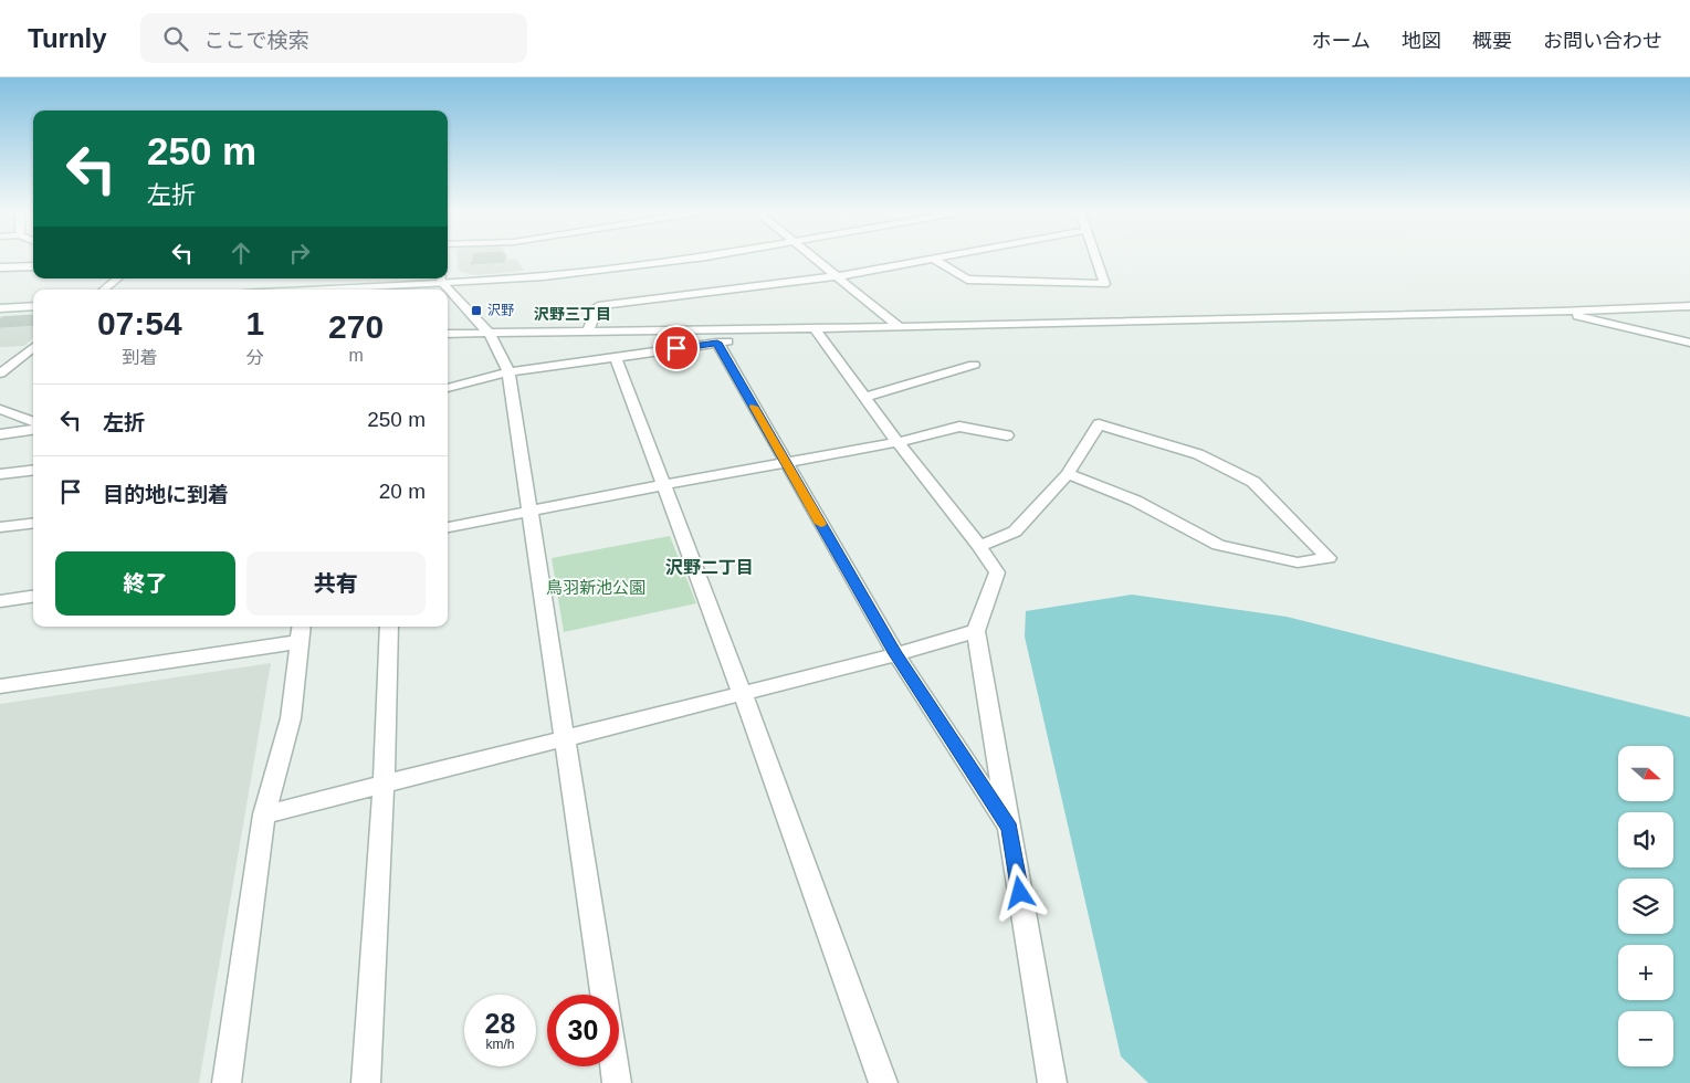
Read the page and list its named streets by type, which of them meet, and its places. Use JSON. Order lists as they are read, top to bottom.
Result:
{
  "districts": ["沢野三丁目", "沢野二丁目"],
  "parks": ["鳥羽新池公園"],
  "places": {
    "transit": ["沢野"]
  },
  "north": "right",
  "page": {
    "header": "Turnly",
    "search": "ここで検索",
    "nav": [
      "ホーム",
      "地図",
      "概要",
      "お問い合わせ"
    ],
    "turn": ["250 m", "左折"],
    "eta": [
      "07:54",
      "到着",
      "1",
      "分",
      "270",
      "m"
    ],
    "list": [
      {
        "name": "左折",
        "value": "250 m"
      },
      {
        "name": "目的地に到着",
        "value": "20 m"
      }
    ],
    "buttons": ["終了", "共有"],
    "map_buttons": ["+", "−"],
    "speed": "28 km/h",
    "limit": "30"
  }
}
